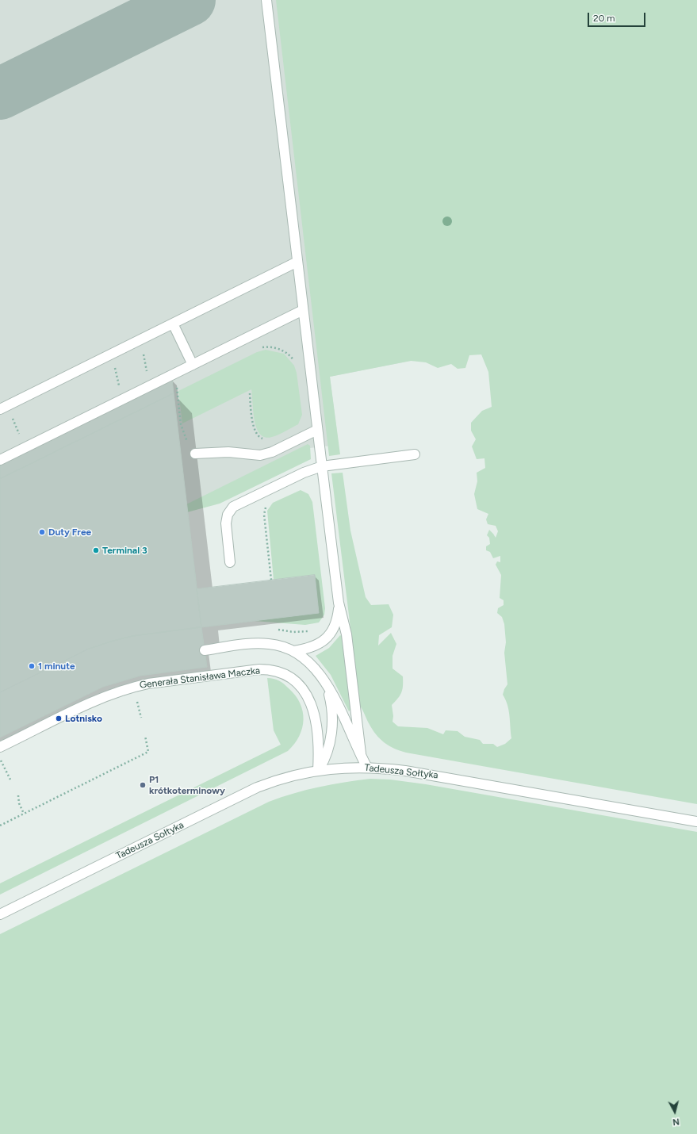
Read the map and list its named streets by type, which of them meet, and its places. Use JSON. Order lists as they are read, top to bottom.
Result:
{
  "streets": {
    "street": ["Generała Stanisława Maczka", "Tadeusza Sołtyka"]
  },
  "crossings": [
    ["Generała Stanisława Maczka", "Tadeusza Sołtyka"]
  ],
  "places": [
    "Duty Free",
    "Terminal 3",
    "1 minute",
    "Lotnisko",
    "P1 krótkoterminowy"
  ],
  "scale_bar": "20 m",
  "north": "bottom"
}
